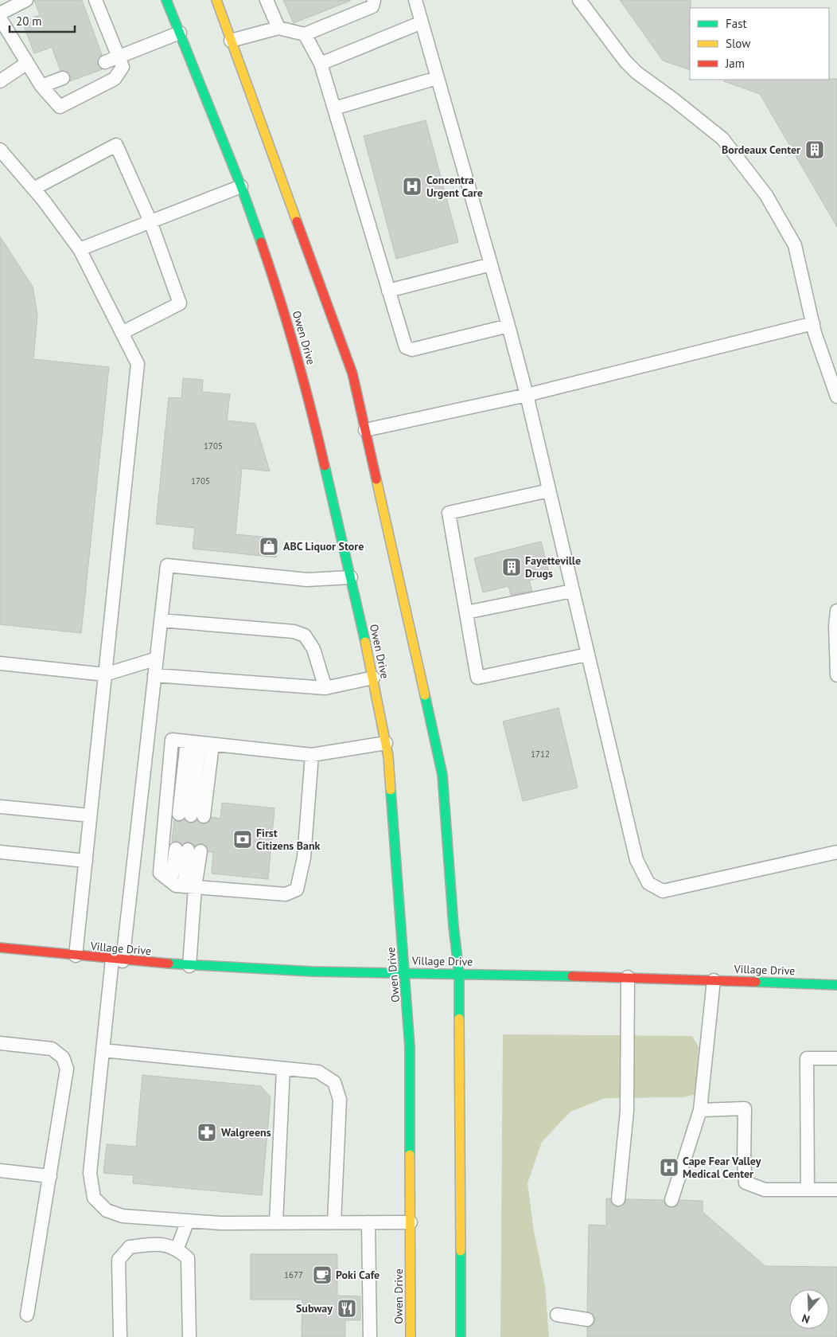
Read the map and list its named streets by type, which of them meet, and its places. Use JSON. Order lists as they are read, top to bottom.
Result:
{
  "streets": {
    "main road": ["Owen Drive", "Village Drive"]
  },
  "crossings": [
    ["Owen Drive", "Village Drive"]
  ],
  "places": {
    "building": ["Bordeaux Center", "Fayetteville Drugs"],
    "hospital": ["Concentra Urgent Care", "Cape Fear Valley Medical Center"],
    "shop": ["ABC Liquor Store"],
    "bank": ["First Citizens Bank"],
    "pharmacy": ["Walgreens"],
    "cafe": ["Poki Cafe"],
    "restaurant": ["Subway"]
  },
  "house_numbers": [
    "1705",
    "1705",
    "1712",
    "1677"
  ],
  "legend": ["Fast", "Slow", "Jam"],
  "scale_bar": "20 m",
  "north": "bottom"
}
